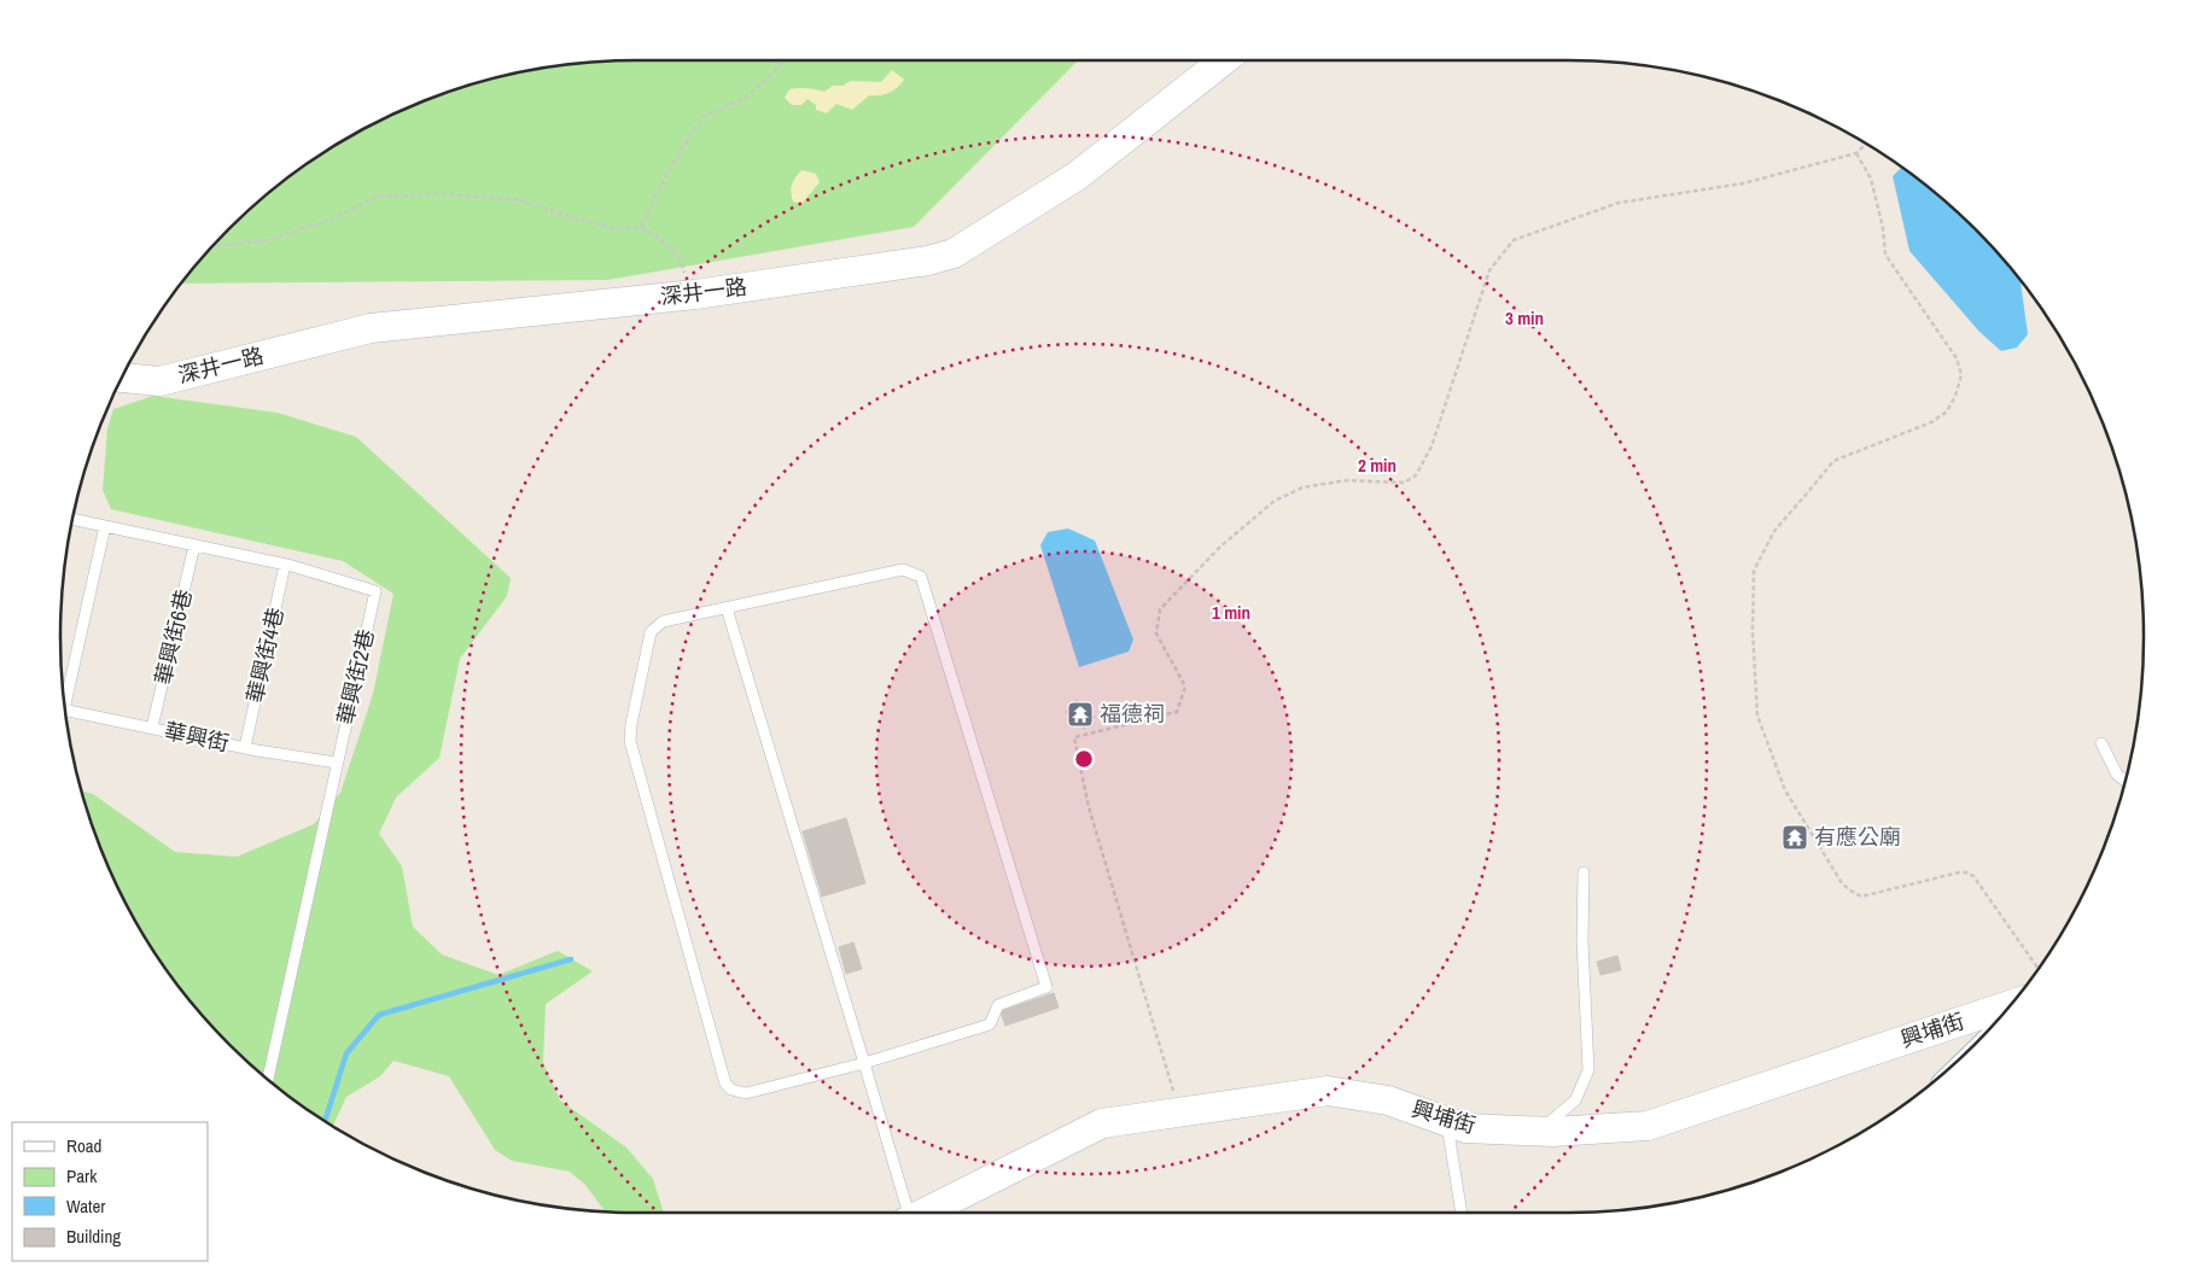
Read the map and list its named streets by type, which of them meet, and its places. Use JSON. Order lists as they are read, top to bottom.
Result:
{
  "streets": {
    "street": ["深井一路", "興埔街"],
    "lane": [
      "華興街6巷",
      "華興街4巷",
      "華興街2巷",
      "華興街"
    ]
  },
  "crossings": [
    ["華興街6巷", "華興街"],
    ["華興街4巷", "華興街2巷"],
    ["華興街4巷", "華興街"],
    ["華興街2巷", "華興街"]
  ],
  "places": {
    "temple": ["福德祠", "有應公廟"]
  },
  "legend": [
    "Road",
    "Park",
    "Water",
    "Building"
  ],
  "rings": ["3 min", "2 min", "1 min"]
}
